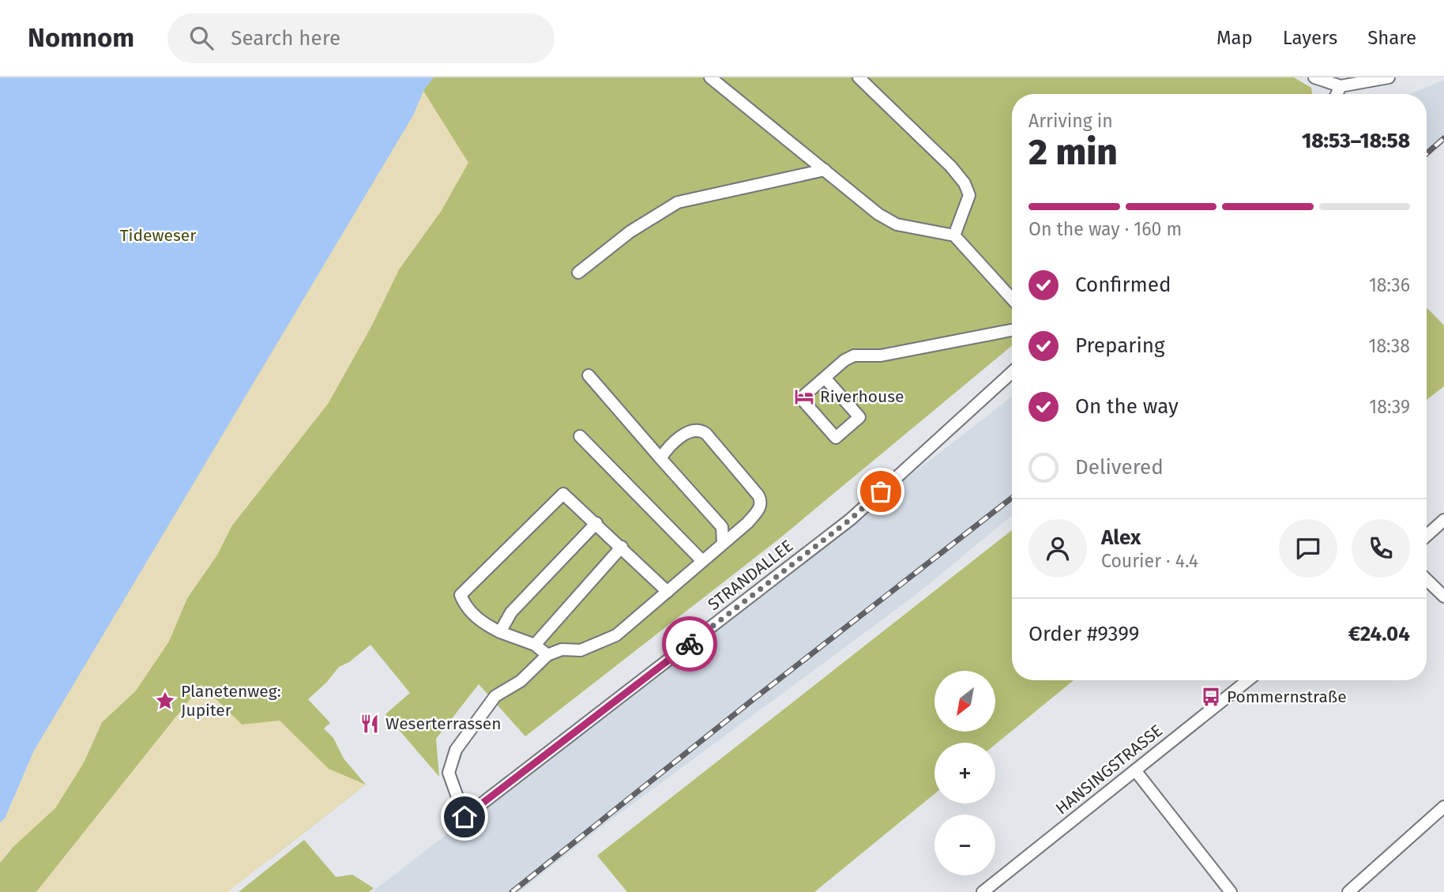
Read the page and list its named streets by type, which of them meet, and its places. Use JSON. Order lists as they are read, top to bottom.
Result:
{
  "streets": {
    "street": ["STRANDALLEE", "HANSINGSTRASSE"]
  },
  "parks": ["Tideweser"],
  "places": {
    "hotel": ["Riverhouse"],
    "bus stop": ["Pommernstraße"],
    "place": ["Planetenweg: Jupiter"],
    "restaurant": ["Weserterrassen"]
  },
  "north": "bottom left",
  "page": {
    "header": "Nomnom",
    "search": "Search here",
    "nav": ["Map", "Layers", "Share"],
    "heading": ["2 min", "Arriving in", "18:53–18:58"],
    "panel": [
      "Alex",
      "Courier · 4.4",
      "Order #9399",
      "€24.04"
    ],
    "bar": "On the way · 160 m",
    "list": [
      ["Confirmed", "18:36"],
      ["Preparing", "18:38"],
      ["On the way", "18:39"],
      "Delivered"
    ],
    "map_buttons": ["+", "−"]
  }
}
